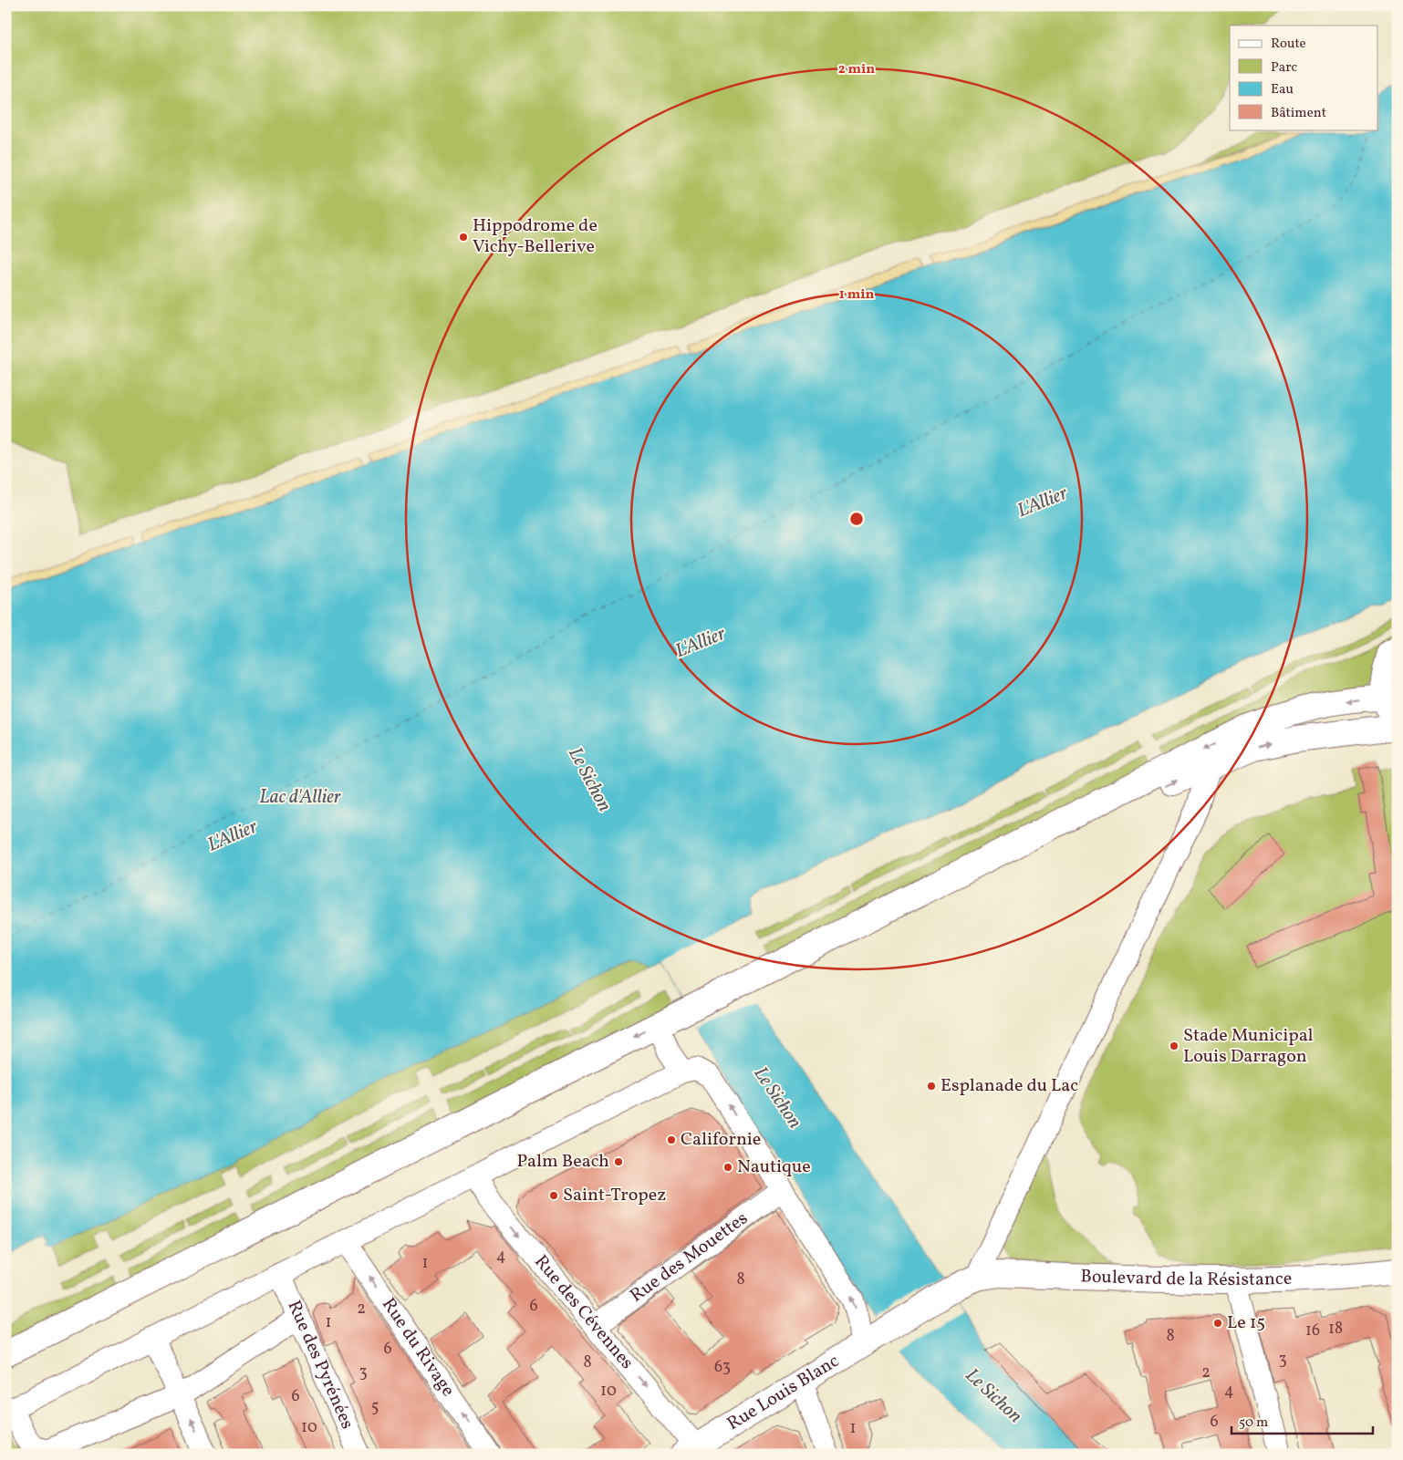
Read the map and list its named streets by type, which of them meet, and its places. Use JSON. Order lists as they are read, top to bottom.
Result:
{
  "streets": {
    "main road": ["Boulevard de la Résistance", "Rue Louis Blanc"],
    "street": [
      "Rue des Mouettes",
      "Rue des Cévennes",
      "Rue du Rivage",
      "Rue des Pyrénées"
    ]
  },
  "crossings": [
    ["Rue des Mouettes", "Rue des Cévennes"],
    ["Boulevard de la Résistance", "Rue Louis Blanc"],
    ["Rue des Cévennes", "Rue Louis Blanc"]
  ],
  "one_way": ["Rue des Cévennes", "Rue du Rivage"],
  "water": ["L'Allier", "Le Sichon", "Lac d'Allier"],
  "places": [
    "Hippodrome de Vichy-Bellerive",
    "Stade Municipal Louis Darragon",
    "Esplanade du Lac",
    "Californie",
    "Palm Beach",
    "Nautique",
    "Saint-Tropez",
    "Le 15"
  ],
  "house_numbers": [
    "4",
    "1",
    "8",
    "6",
    "2",
    "1",
    "18",
    "16",
    "8",
    "6",
    "3",
    "8",
    "63",
    "3",
    "2",
    "10",
    "4",
    "6",
    "5",
    "6",
    "10",
    "1"
  ],
  "legend": [
    "Route",
    "Parc",
    "Eau",
    "Bâtiment"
  ],
  "scale_bar": "50 m",
  "rings": ["2 min", "1 min"]
}
